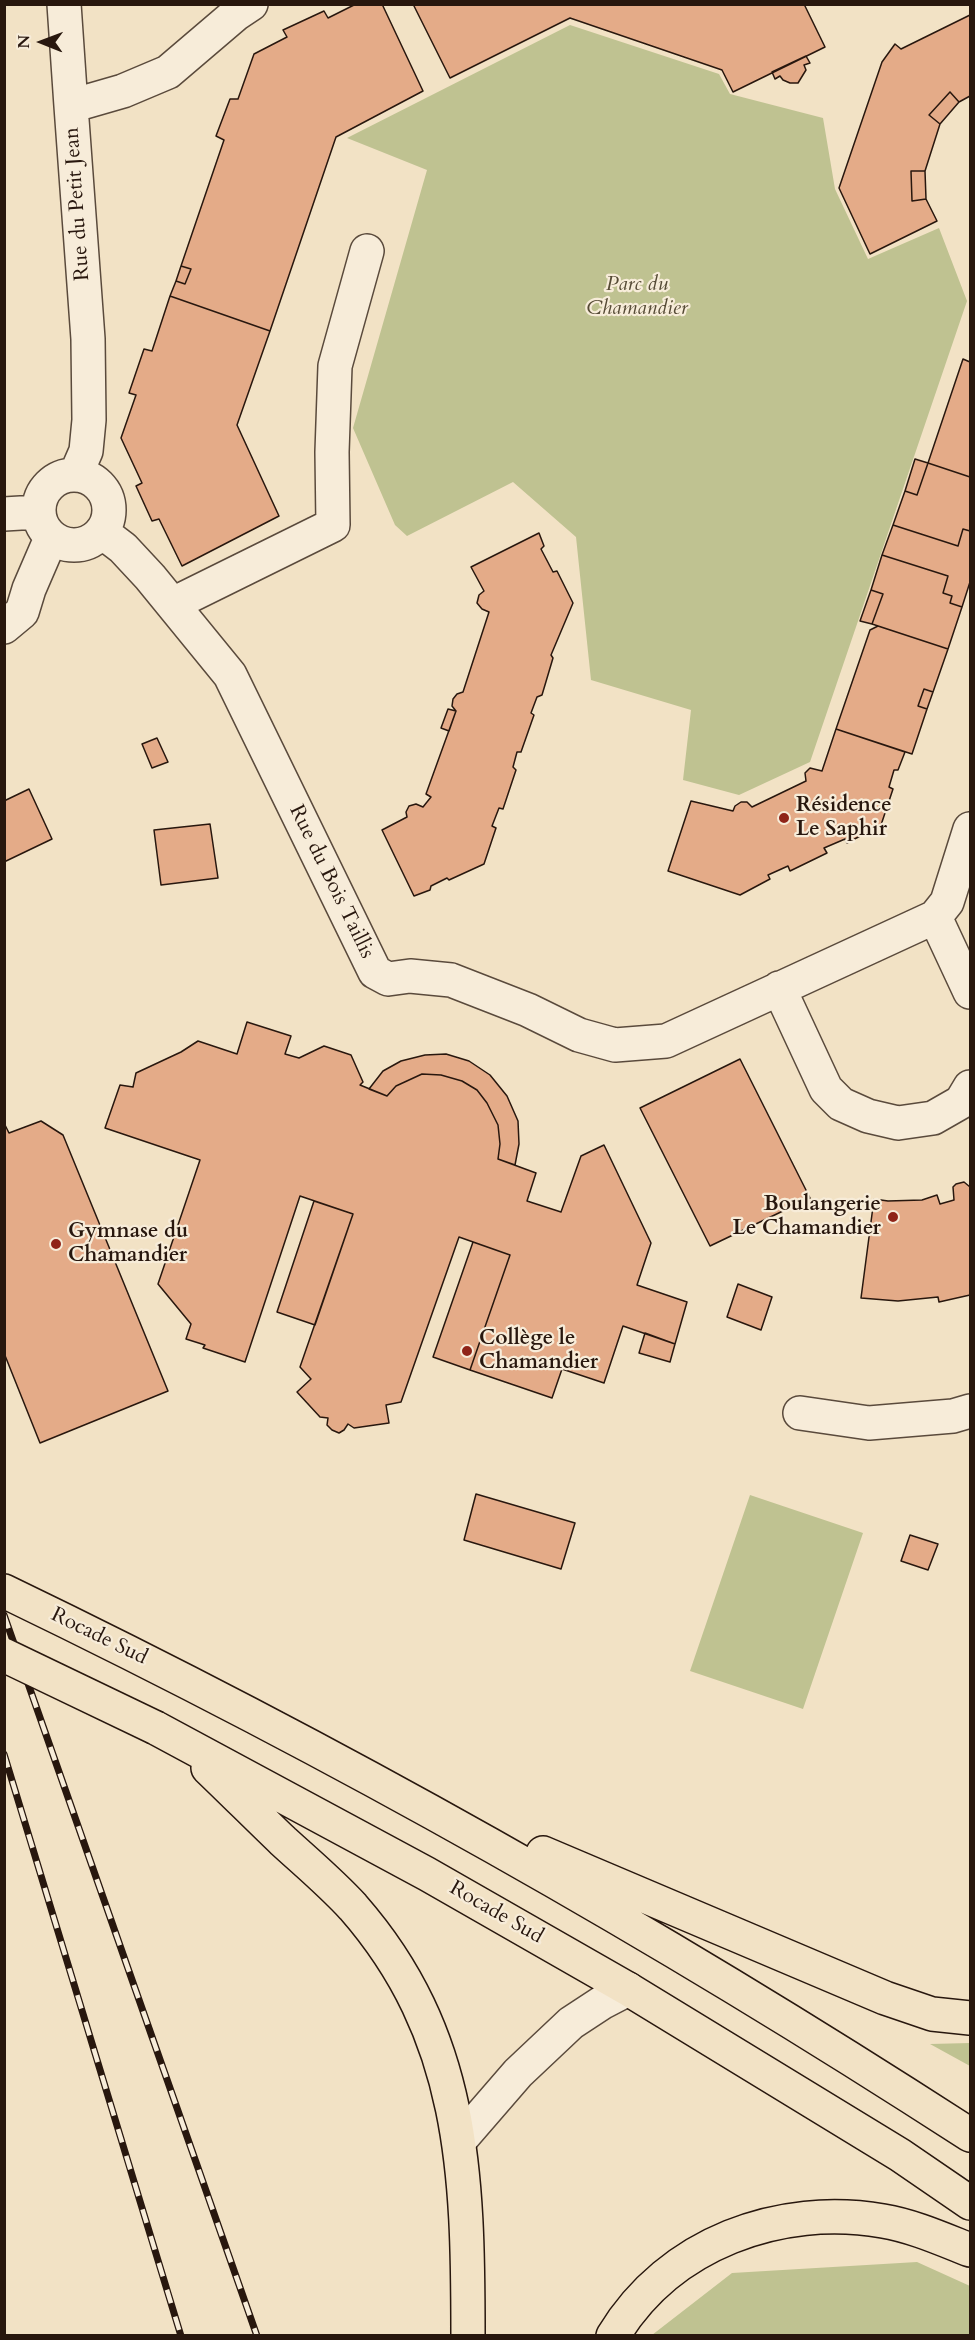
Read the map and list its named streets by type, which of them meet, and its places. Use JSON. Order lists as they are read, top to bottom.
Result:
{
  "streets": {
    "highway": ["Rocade Sud"],
    "street": ["Rue du Petit Jean", "Rue du Bois Taillis"]
  },
  "crossings": [
    ["Rue du Petit Jean", "Rue du Bois Taillis"]
  ],
  "parks": ["Parc du Chamandier"],
  "places": [
    "Résidence Le Saphir",
    "Boulangerie Le Chamandier",
    "Gymnase du Chamandier",
    "Collège le Chamandier"
  ],
  "north": "left"
}
